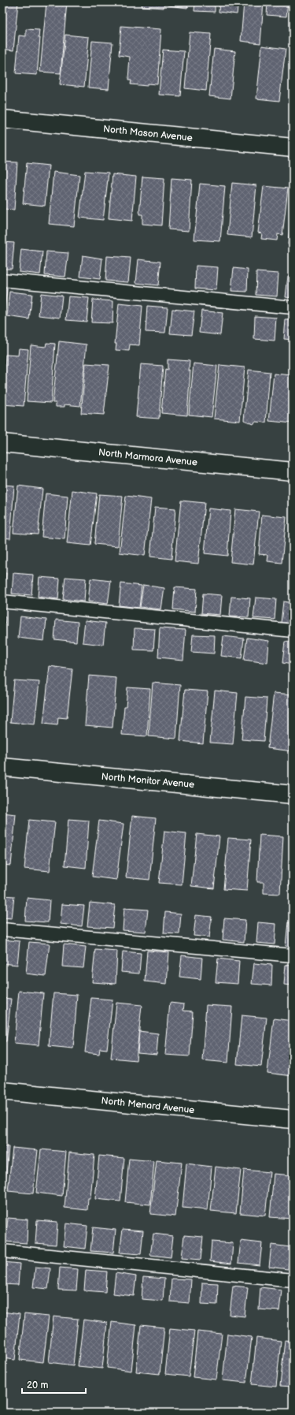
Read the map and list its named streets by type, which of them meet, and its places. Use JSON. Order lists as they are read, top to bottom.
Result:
{
  "streets": {
    "street": [
      "North Mason Avenue",
      "North Marmora Avenue",
      "North Monitor Avenue",
      "North Menard Avenue"
    ]
  },
  "scale_bar": "20 m"
}
